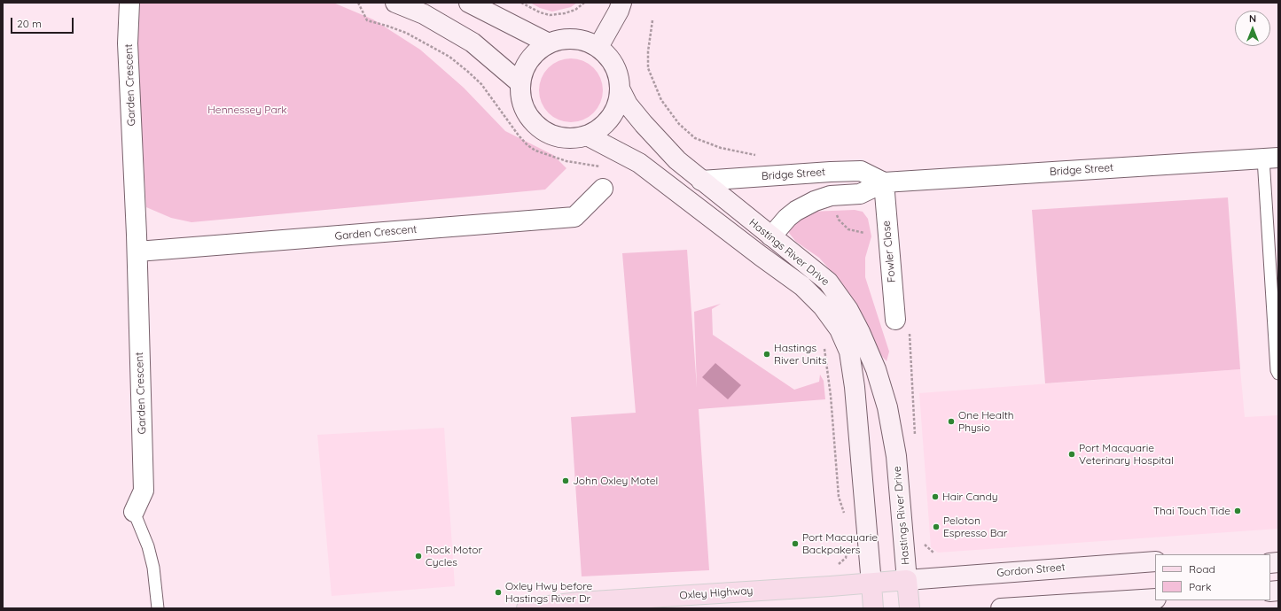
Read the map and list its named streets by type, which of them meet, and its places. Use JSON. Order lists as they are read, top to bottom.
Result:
{
  "streets": {
    "main road": ["Hastings River Drive", "Gordon Street", "Oxley Highway"],
    "street": ["Garden Crescent", "Bridge Street", "Fowler Close"]
  },
  "crossings": [
    ["Bridge Street", "Fowler Close"],
    ["Bridge Street", "Hastings River Drive"],
    ["Hastings River Drive", "Gordon Street"],
    ["Hastings River Drive", "Oxley Highway"],
    ["Gordon Street", "Oxley Highway"]
  ],
  "parks": ["Hennessey Park"],
  "places": [
    "Hastings River Units",
    "One Health Physio",
    "Port Macquarie Veterinary Hospital",
    "John Oxley Motel",
    "Hair Candy",
    "Thai Touch Tide",
    "Peloton Espresso Bar",
    "Port Macquarie Backpakers",
    "Rock Motor Cycles",
    "Oxley Hwy before Hastings River Dr"
  ],
  "legend": ["Road", "Park"],
  "scale_bar": "20 m",
  "north": "top"
}
